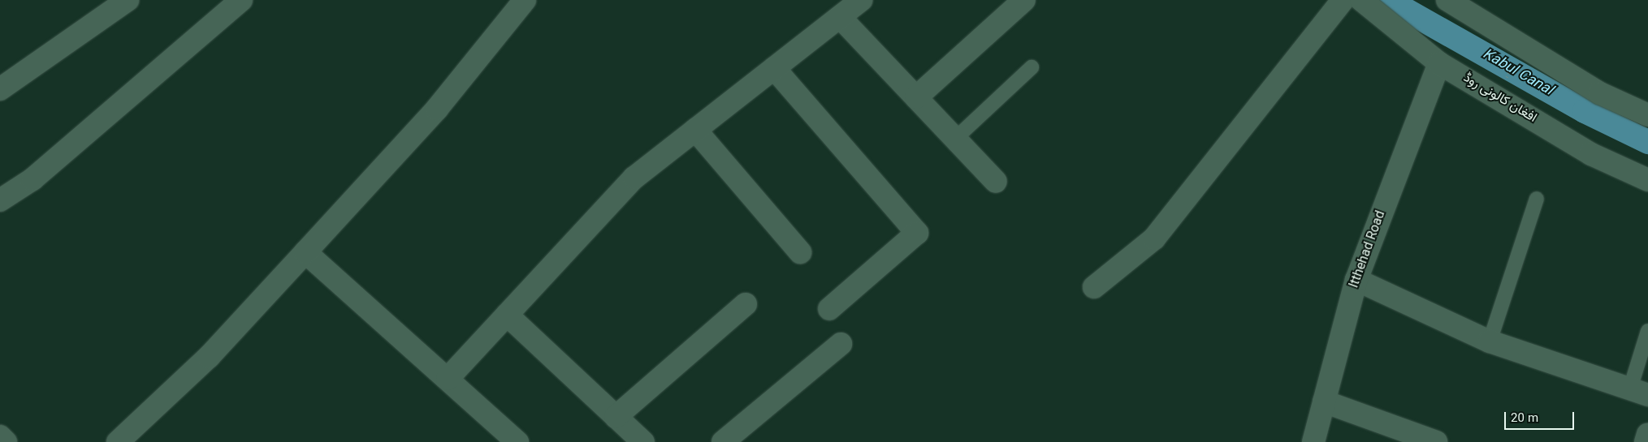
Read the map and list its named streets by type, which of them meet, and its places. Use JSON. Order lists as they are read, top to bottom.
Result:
{
  "streets": {
    "street": ["افغان کالونی روڈ", "Itthehad Road"]
  },
  "crossings": [
    ["افغان کالونی روڈ", "Itthehad Road"]
  ],
  "water": ["Kabul Canal"],
  "scale_bar": "20 m"
}
